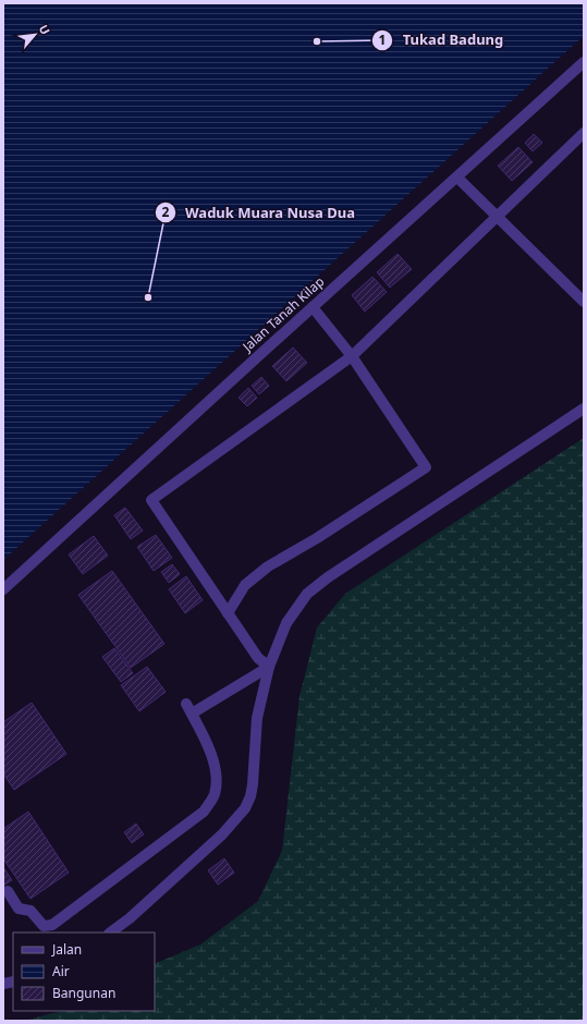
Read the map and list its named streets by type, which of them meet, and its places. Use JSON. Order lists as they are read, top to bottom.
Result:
{
  "streets": {
    "lane": ["Jalan Tanah Kilap"]
  },
  "places": ["Tukad Badung", "Waduk Muara Nusa Dua"],
  "legend": ["Jalan", "Air", "Bangunan"],
  "north": "top right"
}
